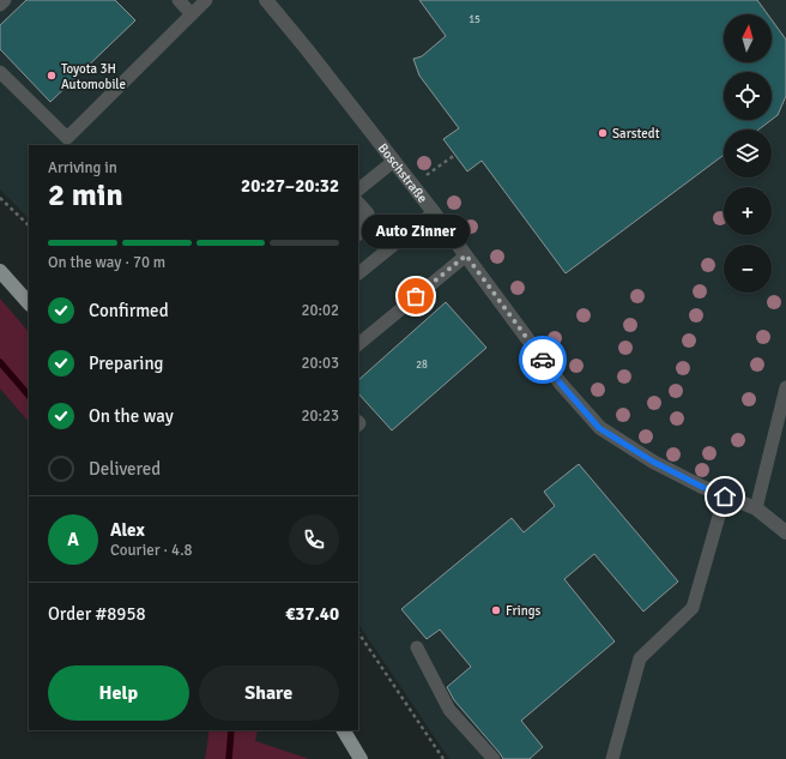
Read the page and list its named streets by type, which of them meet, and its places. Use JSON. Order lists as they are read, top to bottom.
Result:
{
  "streets": {
    "street": ["Boschstraße"]
  },
  "places": [
    "Toyota 3H Automobile",
    "Sarstedt",
    "Auto Zinner",
    "Frings"
  ],
  "house_numbers": ["15", "28"],
  "north": "top",
  "page": {
    "map_buttons": ["+", "−"],
    "heading": ["2 min", "Arriving in", "20:27–20:32"],
    "panel": [
      "Alex",
      "Courier · 4.8",
      "Order #8958",
      "€37.40"
    ],
    "bubble": "Auto Zinner",
    "bar": "On the way · 70 m",
    "list": [
      ["Confirmed", "20:02"],
      ["Preparing", "20:03"],
      ["On the way", "20:23"],
      "Delivered"
    ],
    "round": "A",
    "buttons": ["Help", "Share"]
  }
}
